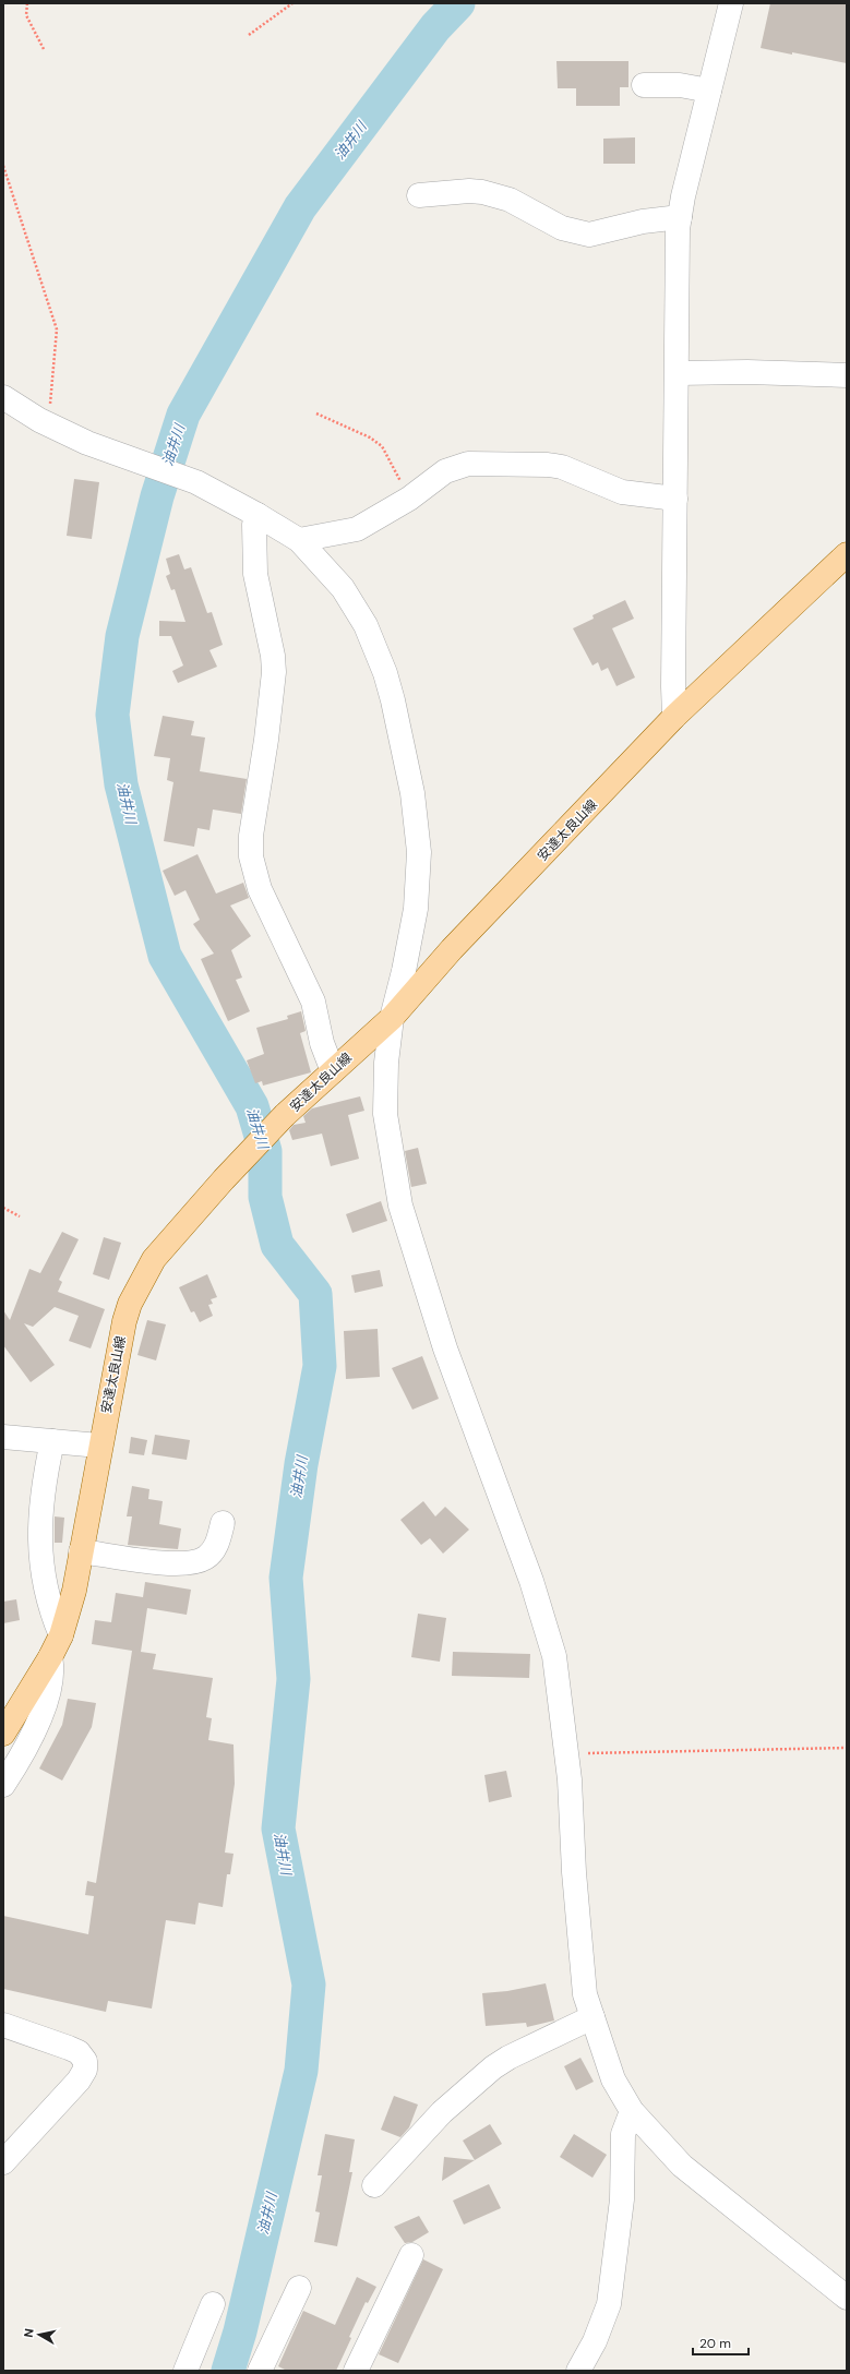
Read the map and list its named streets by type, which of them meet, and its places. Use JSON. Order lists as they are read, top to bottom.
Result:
{
  "streets": {
    "main road": ["安達太良山線"]
  },
  "water": ["油井川"],
  "scale_bar": "20 m",
  "north": "left"
}
